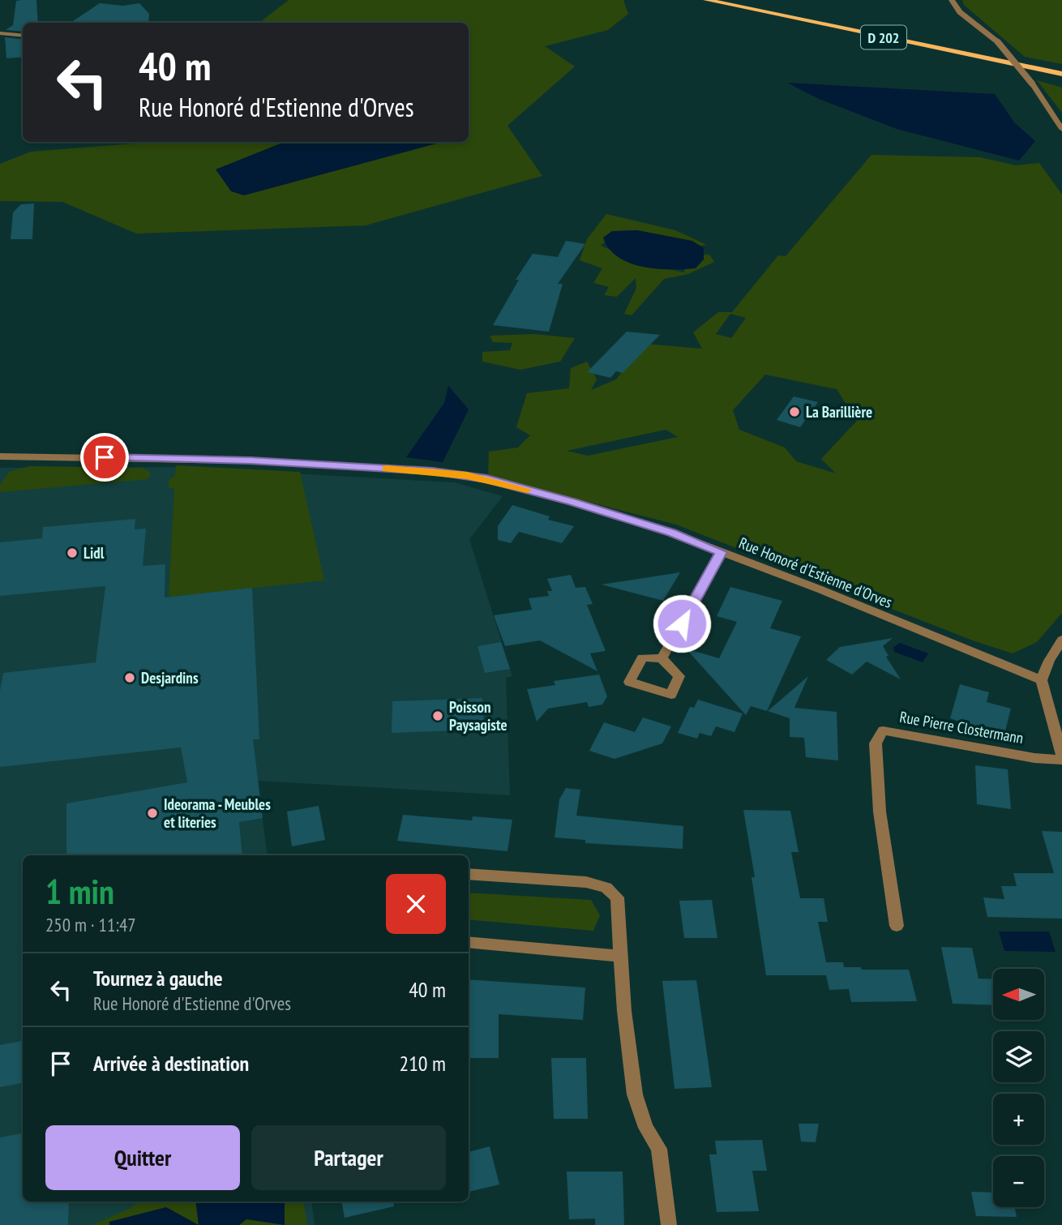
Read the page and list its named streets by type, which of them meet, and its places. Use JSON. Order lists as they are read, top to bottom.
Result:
{
  "streets": {
    "main road": ["D 202"],
    "street": ["Rue Honoré d'Estienne d'Orves", "Rue Pierre Clostermann"]
  },
  "places": [
    "La Barillière",
    "Lidl",
    "Desjardins",
    "Poisson Paysagiste",
    "Ideorama - Meubles et literies"
  ],
  "north": "left",
  "page": {
    "turn": ["40 m", "Rue Honoré d'Estienne d'Orves"],
    "heading": ["1 min", "250 m · 11:47"],
    "list": [
      {
        "name": "Tournez à gauche",
        "note": "Rue Honoré d'Estienne d'Orves",
        "value": "40 m"
      },
      {
        "name": "Arrivée à destination",
        "value": "210 m"
      }
    ],
    "map_buttons": ["+", "−"],
    "buttons": ["Quitter", "Partager"]
  }
}
